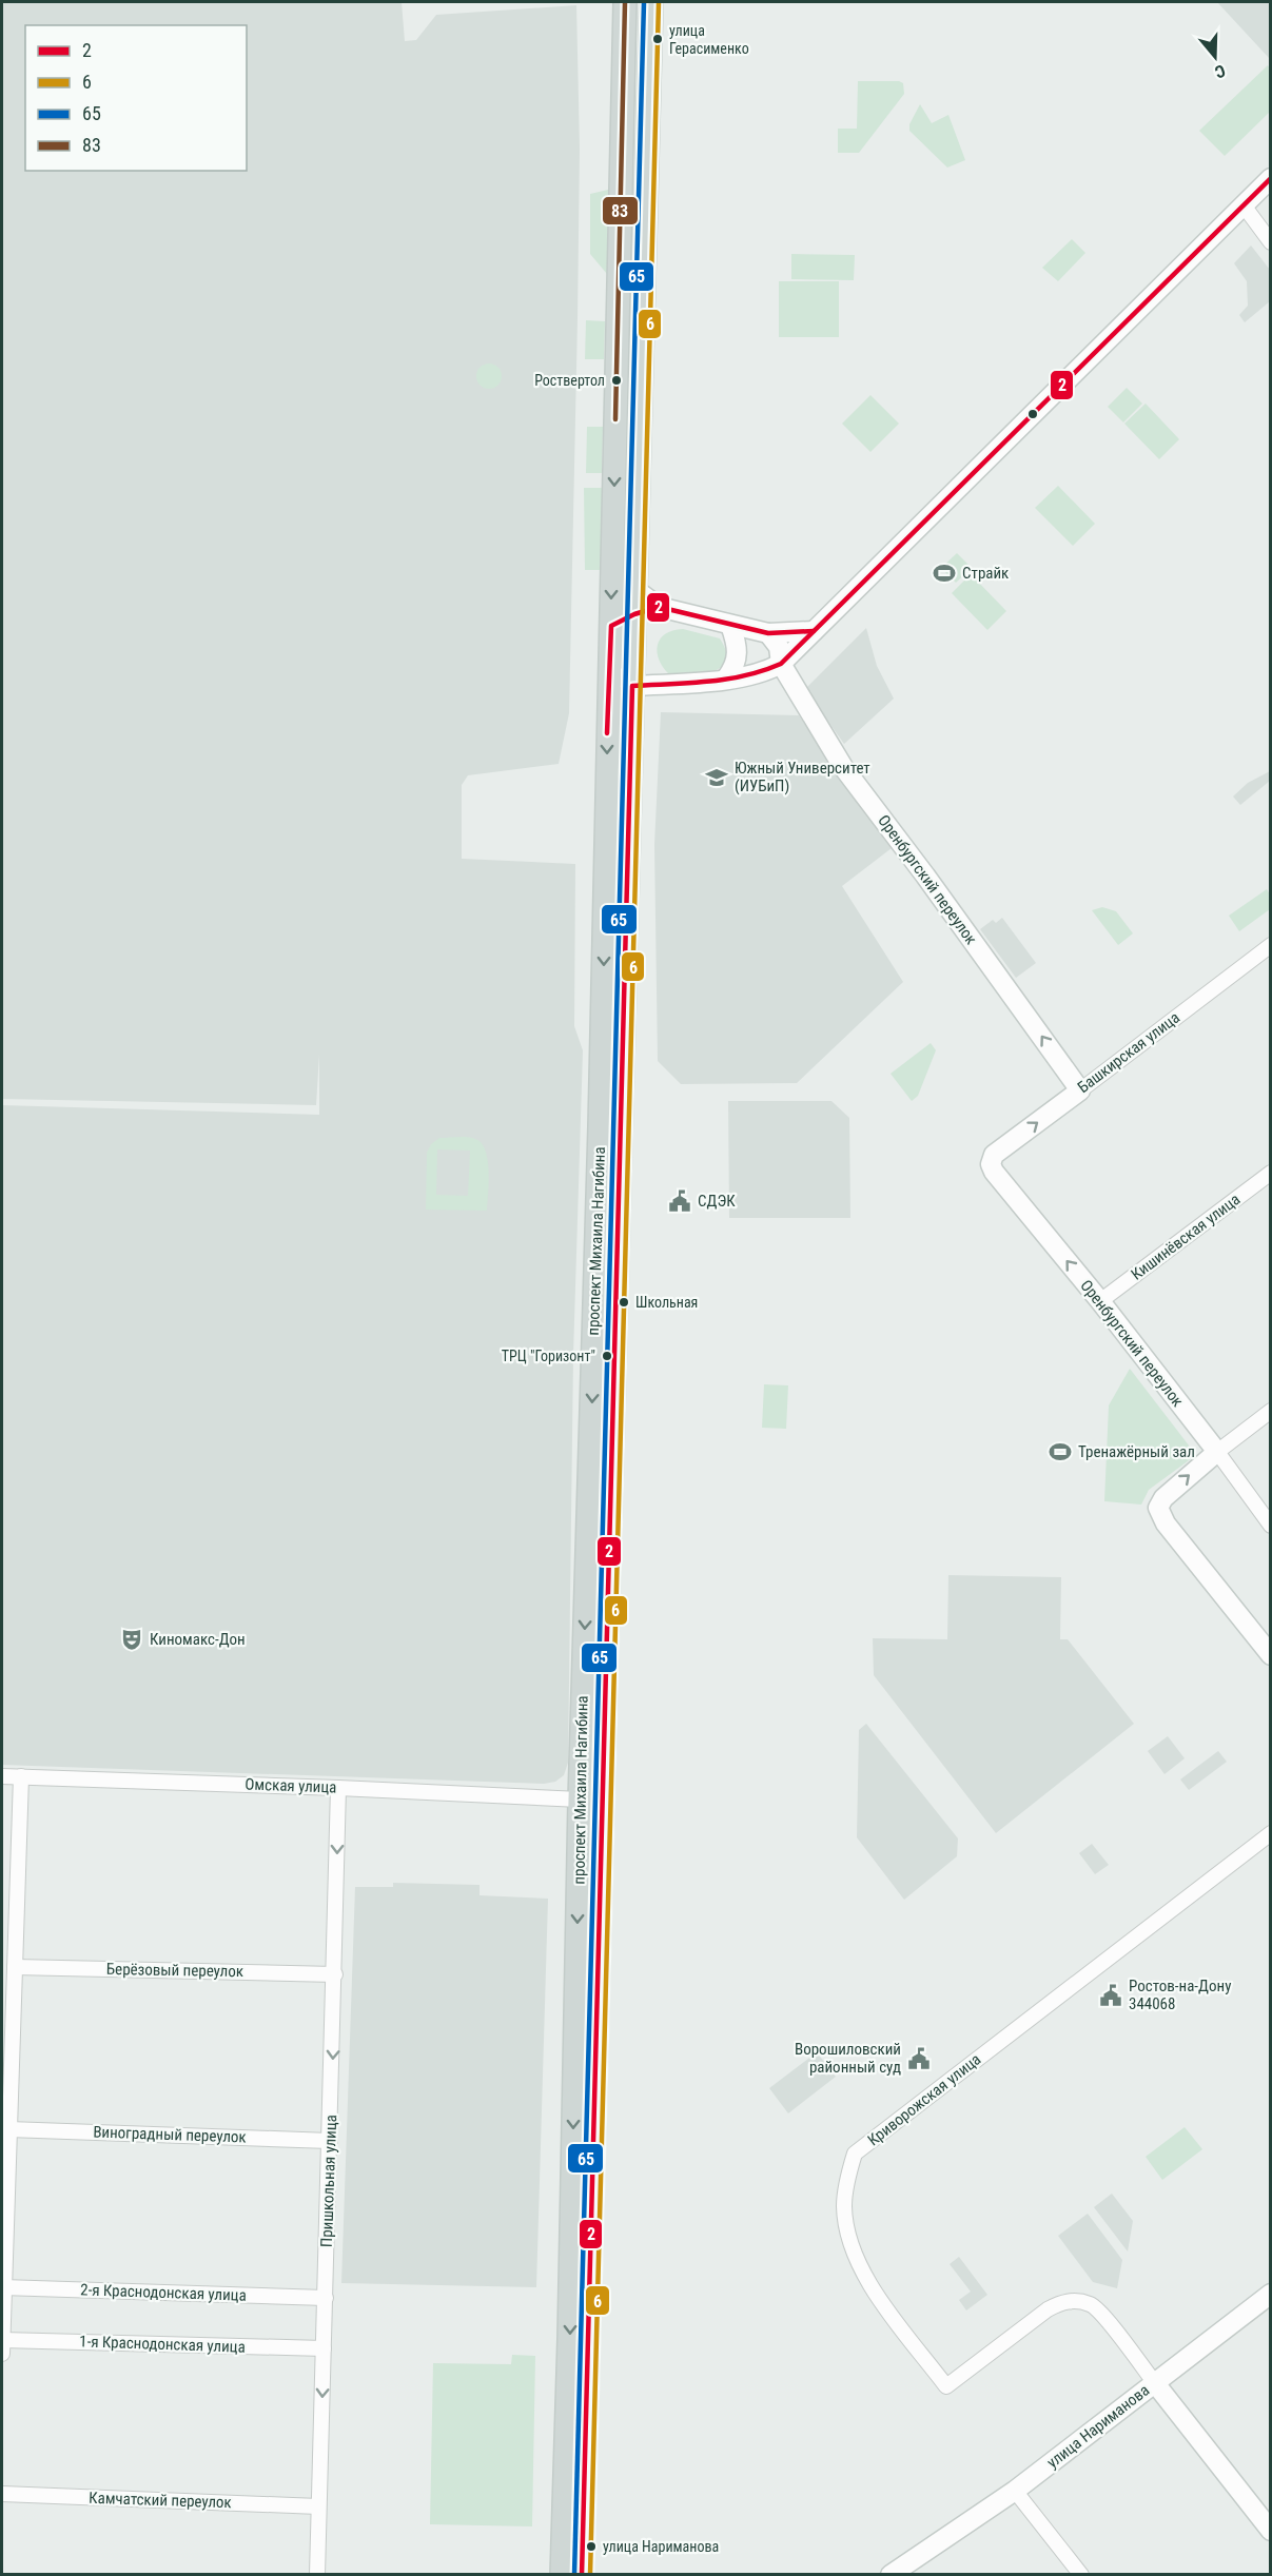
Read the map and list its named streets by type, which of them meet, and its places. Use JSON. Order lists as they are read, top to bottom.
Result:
{
  "streets": {
    "main road": ["проспект Михаила Нагибина"],
    "street": [
      "Оренбургский переулок",
      "Башкирская улица",
      "Кишинёвская улица",
      "Омская улица",
      "Берёзовый переулок",
      "Криворожская улица",
      "Виноградный переулок",
      "Пришкольная улица",
      "2-я Краснодонская улица",
      "1-я Краснодонская улица",
      "улица Нариманова",
      "Камчатский переулок"
    ]
  },
  "crossings": [
    ["Оренбургский переулок", "Башкирская улица"],
    ["Оренбургский переулок", "Кишинёвская улица"],
    ["проспект Михаила Нагибина", "Омская улица"],
    ["Омская улица", "Пришкольная улица"],
    ["Берёзовый переулок", "Пришкольная улица"],
    ["Криворожская улица", "улица Нариманова"],
    ["Виноградный переулок", "Пришкольная улица"],
    ["Пришкольная улица", "2-я Краснодонская улица"],
    ["Пришкольная улица", "1-я Краснодонская улица"],
    ["Пришкольная улица", "Камчатский переулок"]
  ],
  "one_way": ["Оренбургский переулок", "Пришкольная улица"],
  "places": {
    "other": [
      "улица Герасименко",
      "Роствертол",
      "Школьная",
      "ТРЦ \"Горизонт\"",
      "улица Нариманова"
    ],
    "sports": ["Страйк", "Тренажёрный зал"],
    "school or university": ["Южный Университет (ИУБиП)"],
    "public building": ["СДЭК", "Ростов-на-Дону 344068", "Ворошиловский районный суд"],
    "theatre": ["Киномакс-Дон"]
  },
  "lines": [
    "transit line 6",
    "transit line 65",
    "transit line 83",
    "transit line 2"
  ],
  "legend": [
    "2",
    "6",
    "65",
    "83"
  ],
  "north": "bottom"
}
